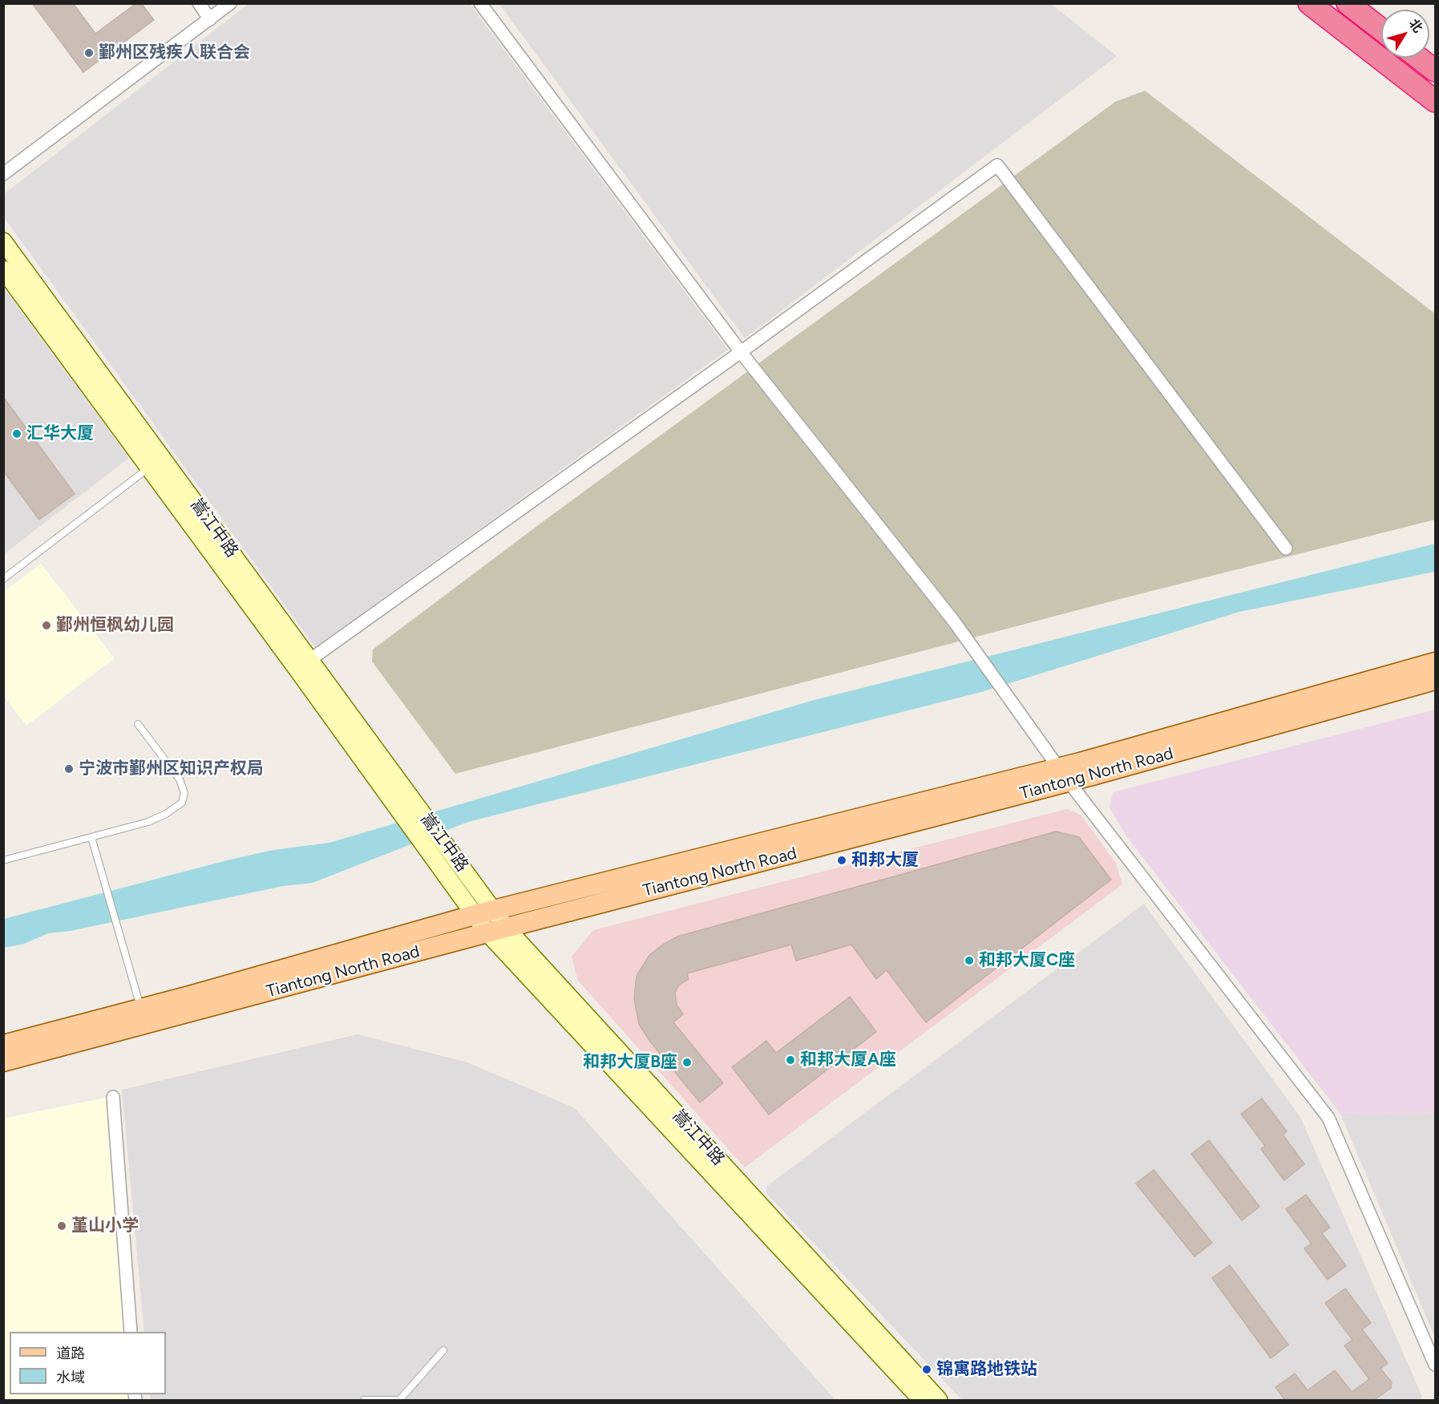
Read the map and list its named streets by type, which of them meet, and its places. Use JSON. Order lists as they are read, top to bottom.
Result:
{
  "streets": {
    "main road": ["嵩江中路", "Tiantong North Road"]
  },
  "crossings": [
    ["嵩江中路", "Tiantong North Road"]
  ],
  "places": [
    "鄞州区残疾人联合会",
    "汇华大厦",
    "鄞州恒枫幼儿园",
    "宁波市鄞州区知识产权局",
    "和邦大厦",
    "和邦大厦C座",
    "和邦大厦A座",
    "和邦大厦B座",
    "堇山小学",
    "锦寓路地铁站"
  ],
  "legend": ["道路", "水域"],
  "north": "top right"
}
